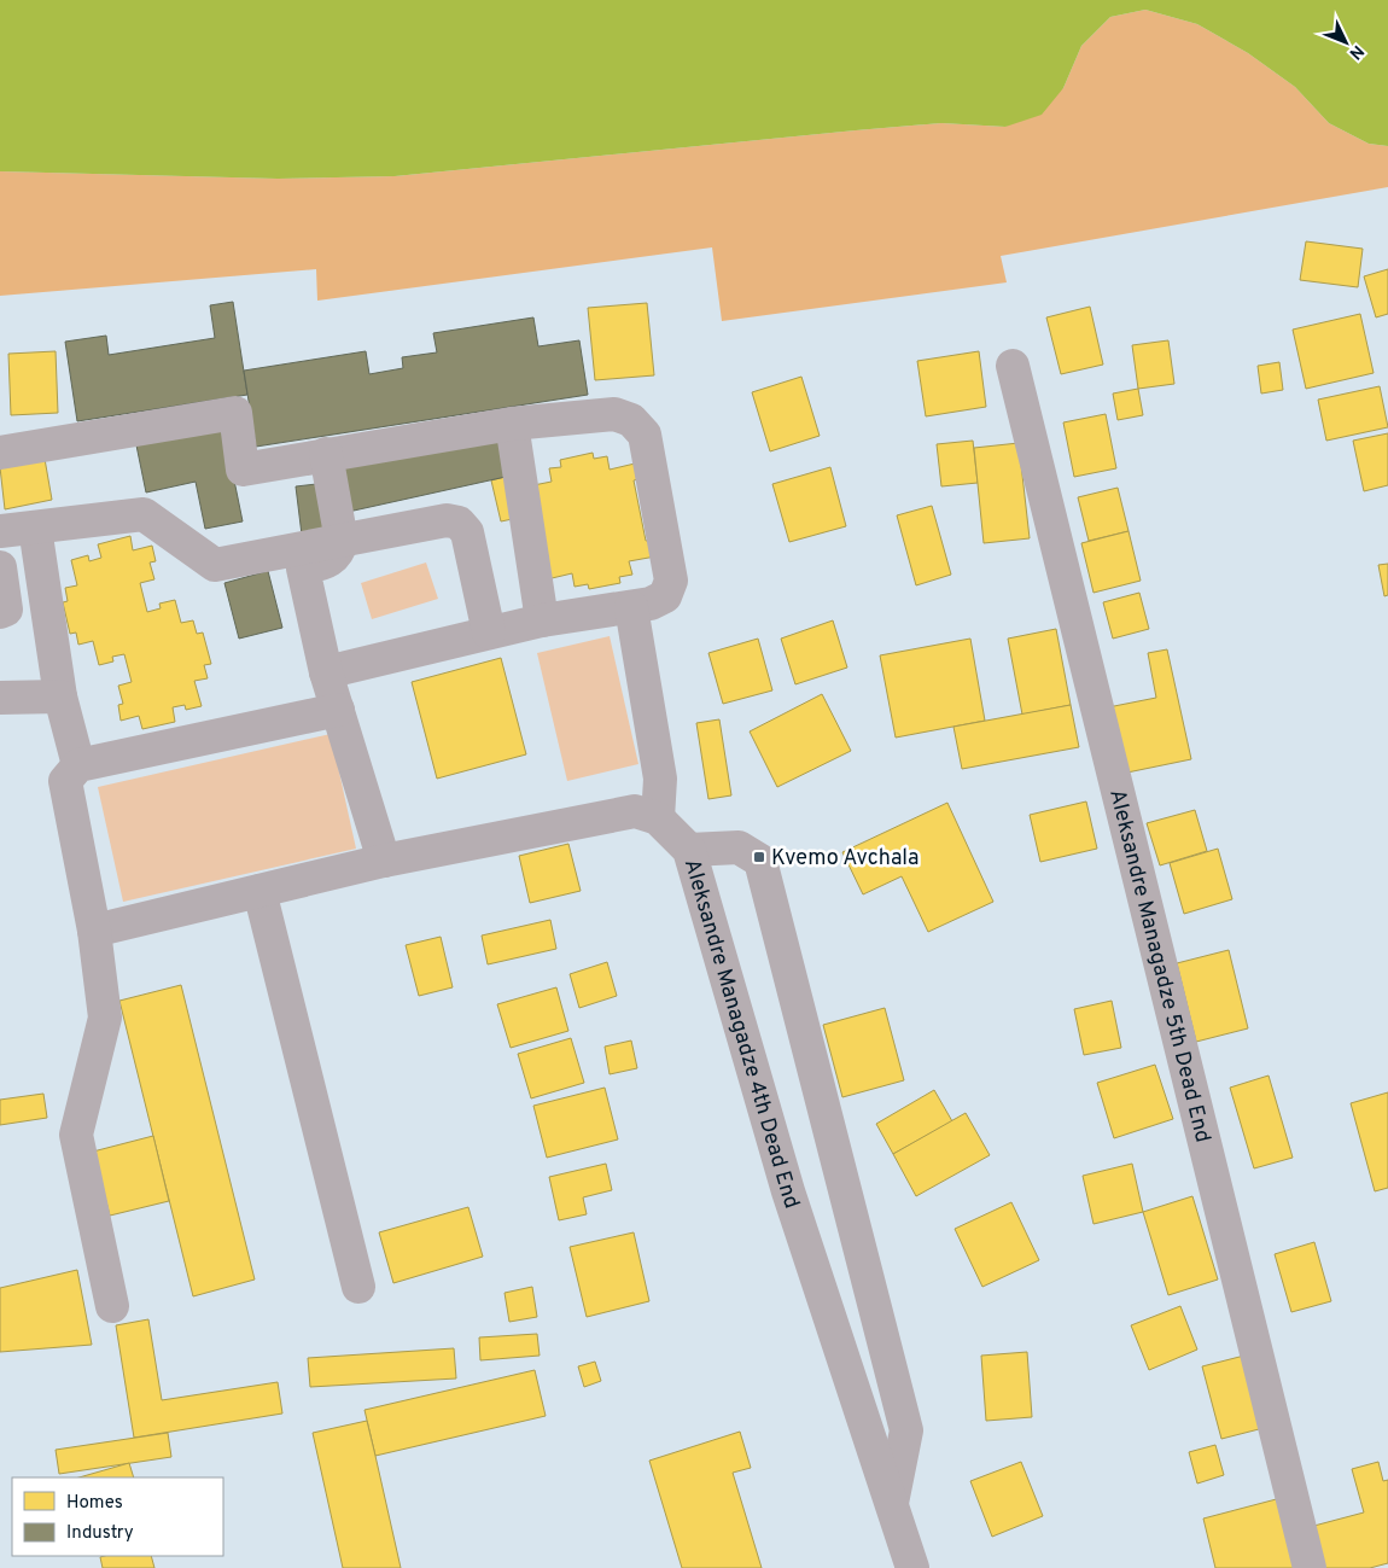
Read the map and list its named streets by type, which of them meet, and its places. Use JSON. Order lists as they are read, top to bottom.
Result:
{
  "streets": {
    "street": ["Aleksandre Managadze 5th Dead End", "Aleksandre Managadze 4th Dead End"]
  },
  "places": {
    "transit": ["Kvemo Avchala"]
  },
  "legend": ["Homes", "Industry"],
  "north": "bottom right"
}
